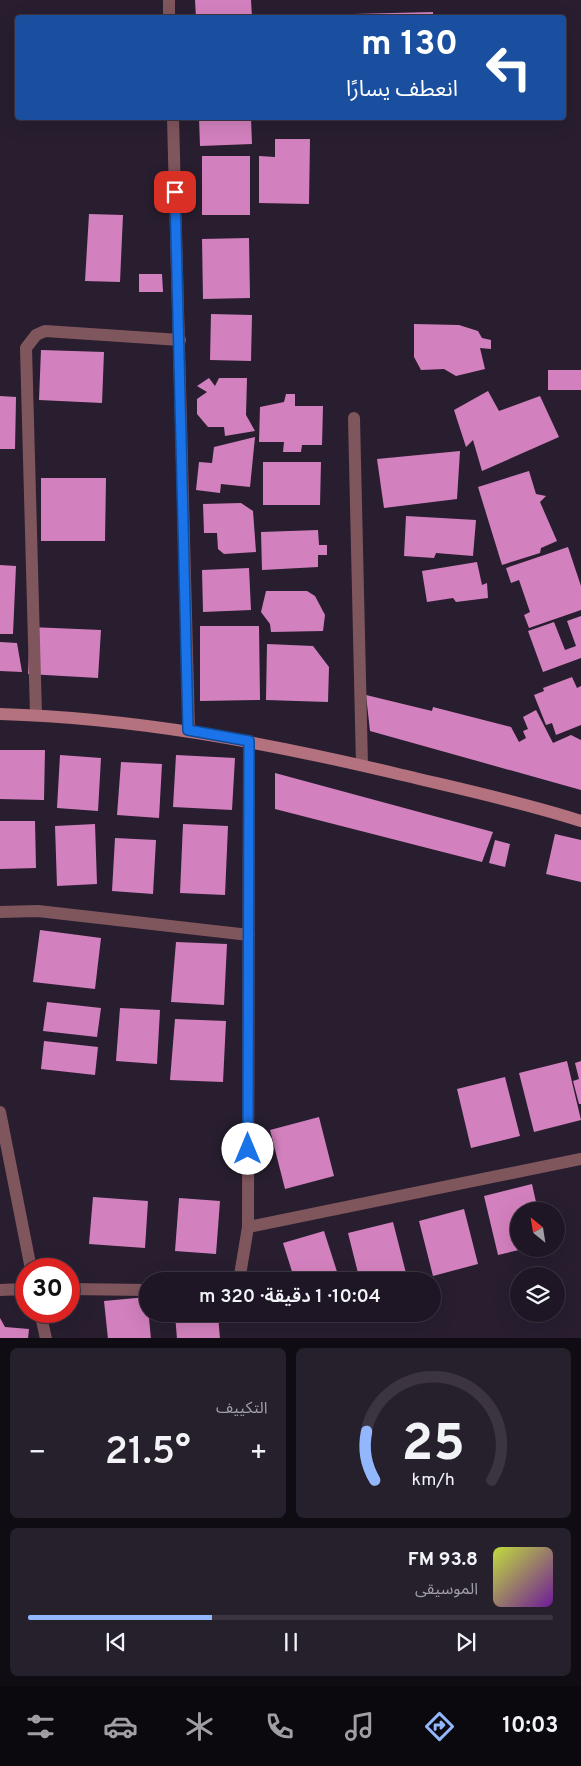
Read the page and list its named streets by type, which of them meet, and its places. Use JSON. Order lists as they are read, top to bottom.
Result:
{
  "north": "top left",
  "page": {
    "turn": ["130 m", "انعطف يسارًا"],
    "limit": "30",
    "trip": "10:04 · 1 دقيقة · 320 m",
    "tile": "التكييف",
    "heat": ["−", "21.5°", "+"],
    "song": ["93.8 FM", "الموسيقى"],
    "tabs": "10:03",
    "gauge": ["25", "km/h"]
  }
}
